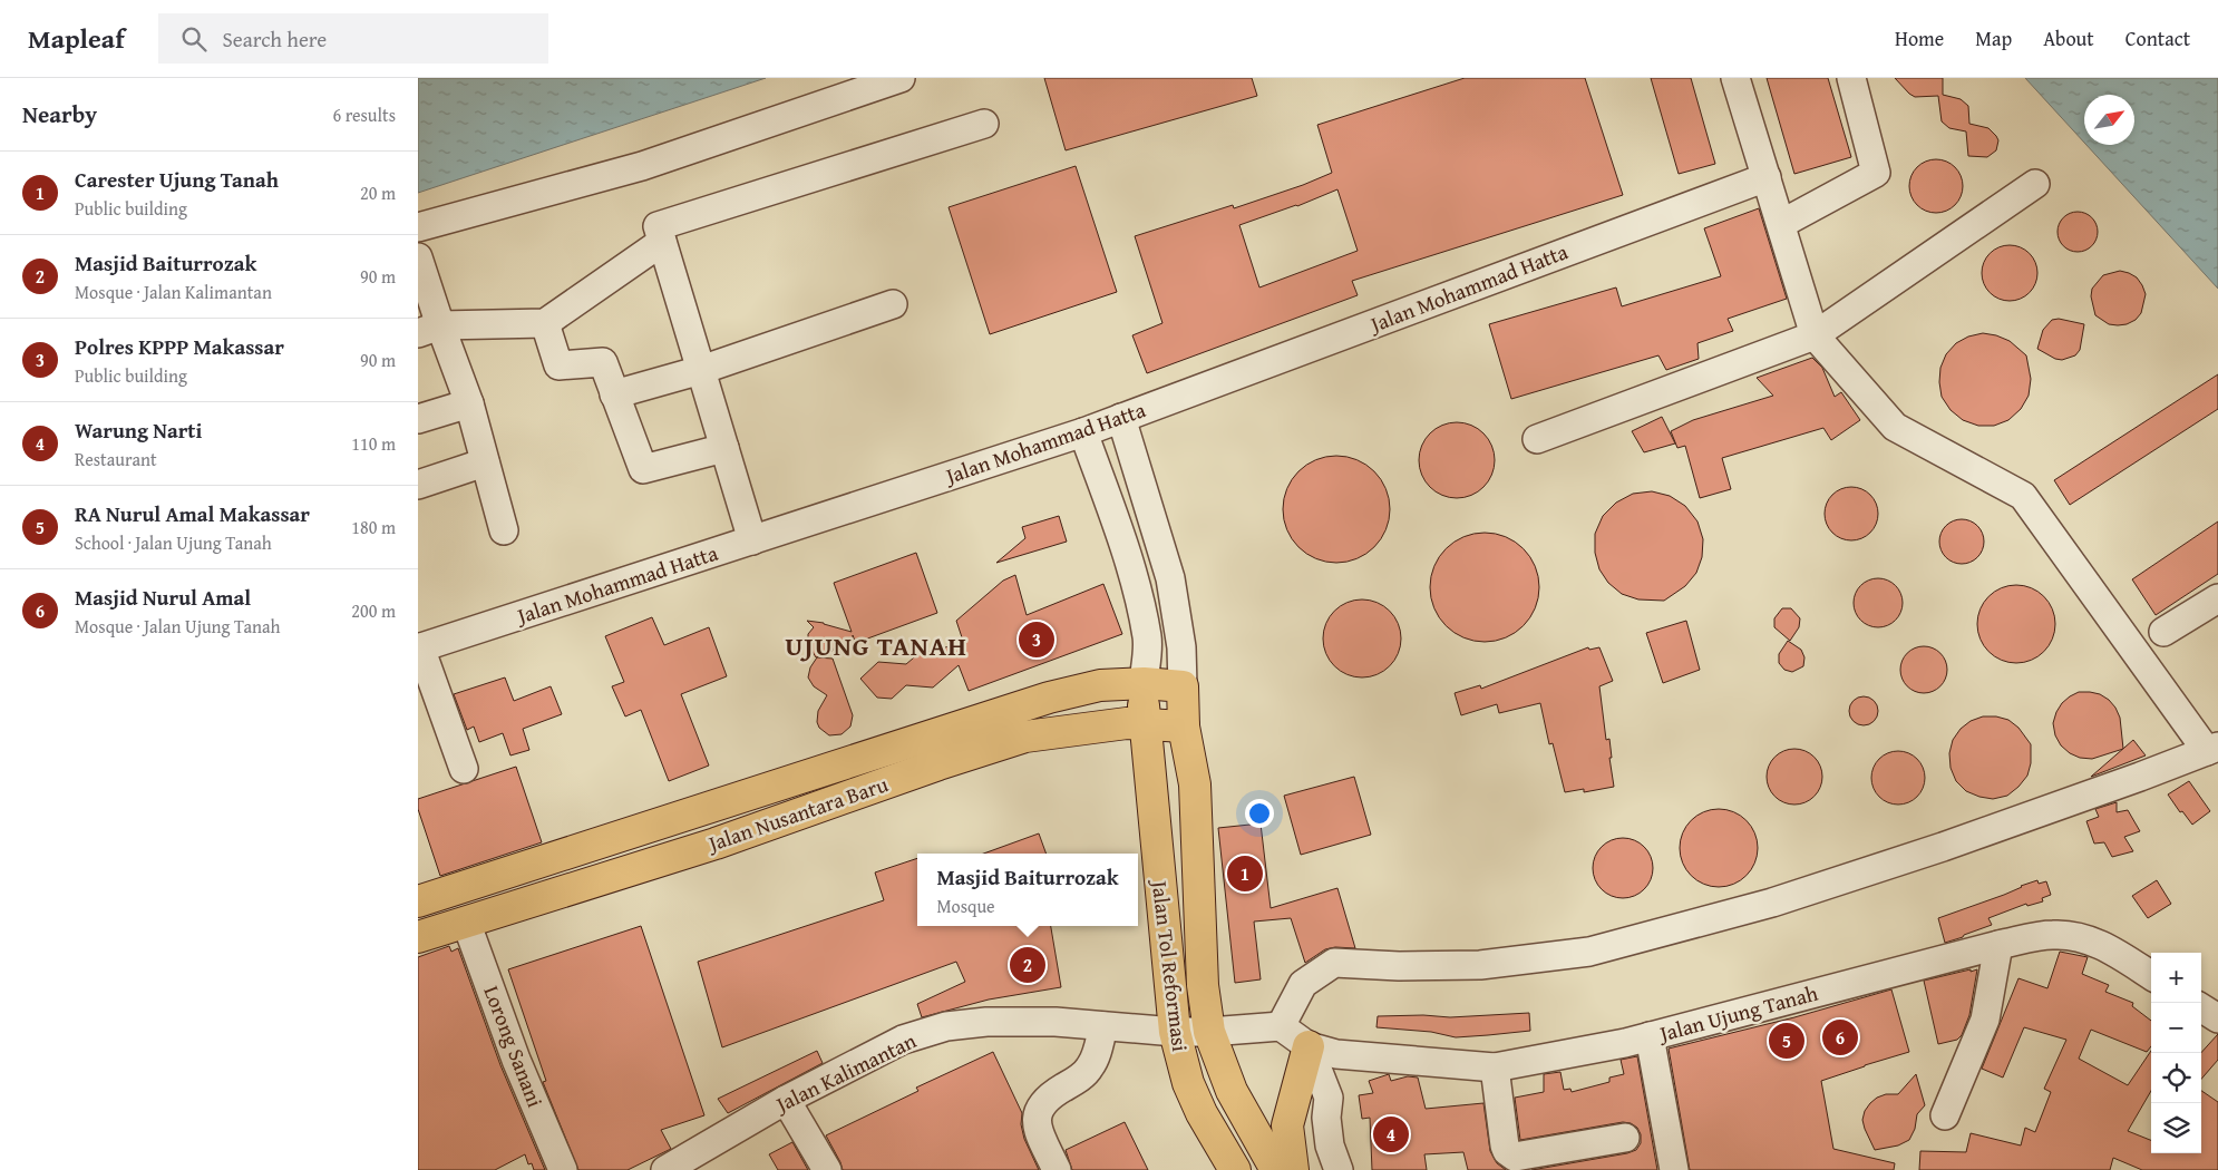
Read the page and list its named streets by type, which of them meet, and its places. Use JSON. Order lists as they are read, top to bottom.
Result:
{
  "streets": {
    "highway": ["Jalan Nusantara Baru", "Jalan Tol Reformasi"],
    "street": [
      "Jalan Mohammad Hatta",
      "Jalan Ujung Tanah",
      "Lorong Sanani",
      "Jalan Kalimantan"
    ]
  },
  "crossings": [
    ["Jalan Nusantara Baru", "Jalan Tol Reformasi"],
    ["Jalan Nusantara Baru", "Lorong Sanani"],
    ["Jalan Tol Reformasi", "Jalan Kalimantan"],
    ["Jalan Ujung Tanah", "Jalan Kalimantan"]
  ],
  "districts": ["UJUNG TANAH"],
  "north": "top right",
  "page": {
    "header": "Mapleaf",
    "search": "Search here",
    "nav": [
      "Home",
      "Map",
      "About",
      "Contact"
    ],
    "heading": ["Nearby", "6 results"],
    "list": [
      {
        "mark": "1",
        "name": "Carester Ujung Tanah",
        "note": "Public building",
        "value": "20 m"
      },
      {
        "mark": "2",
        "name": "Masjid Baiturrozak",
        "note": "Mosque · Jalan Kalimantan",
        "value": "90 m"
      },
      {
        "mark": "3",
        "name": "Polres KPPP Makassar",
        "note": "Public building",
        "value": "90 m"
      },
      {
        "mark": "4",
        "name": "Warung Narti",
        "note": "Restaurant",
        "value": "110 m"
      },
      {
        "mark": "5",
        "name": "RA Nurul Amal Makassar",
        "note": "School · Jalan Ujung Tanah",
        "value": "180 m"
      },
      {
        "mark": "6",
        "name": "Masjid Nurul Amal",
        "note": "Mosque · Jalan Ujung Tanah",
        "value": "200 m"
      }
    ],
    "pins": [
      "3",
      "1",
      "2",
      "6",
      "5",
      "4"
    ],
    "popup": ["Masjid Baiturrozak", "Mosque"],
    "map_buttons": ["+", "−"]
  }
}
